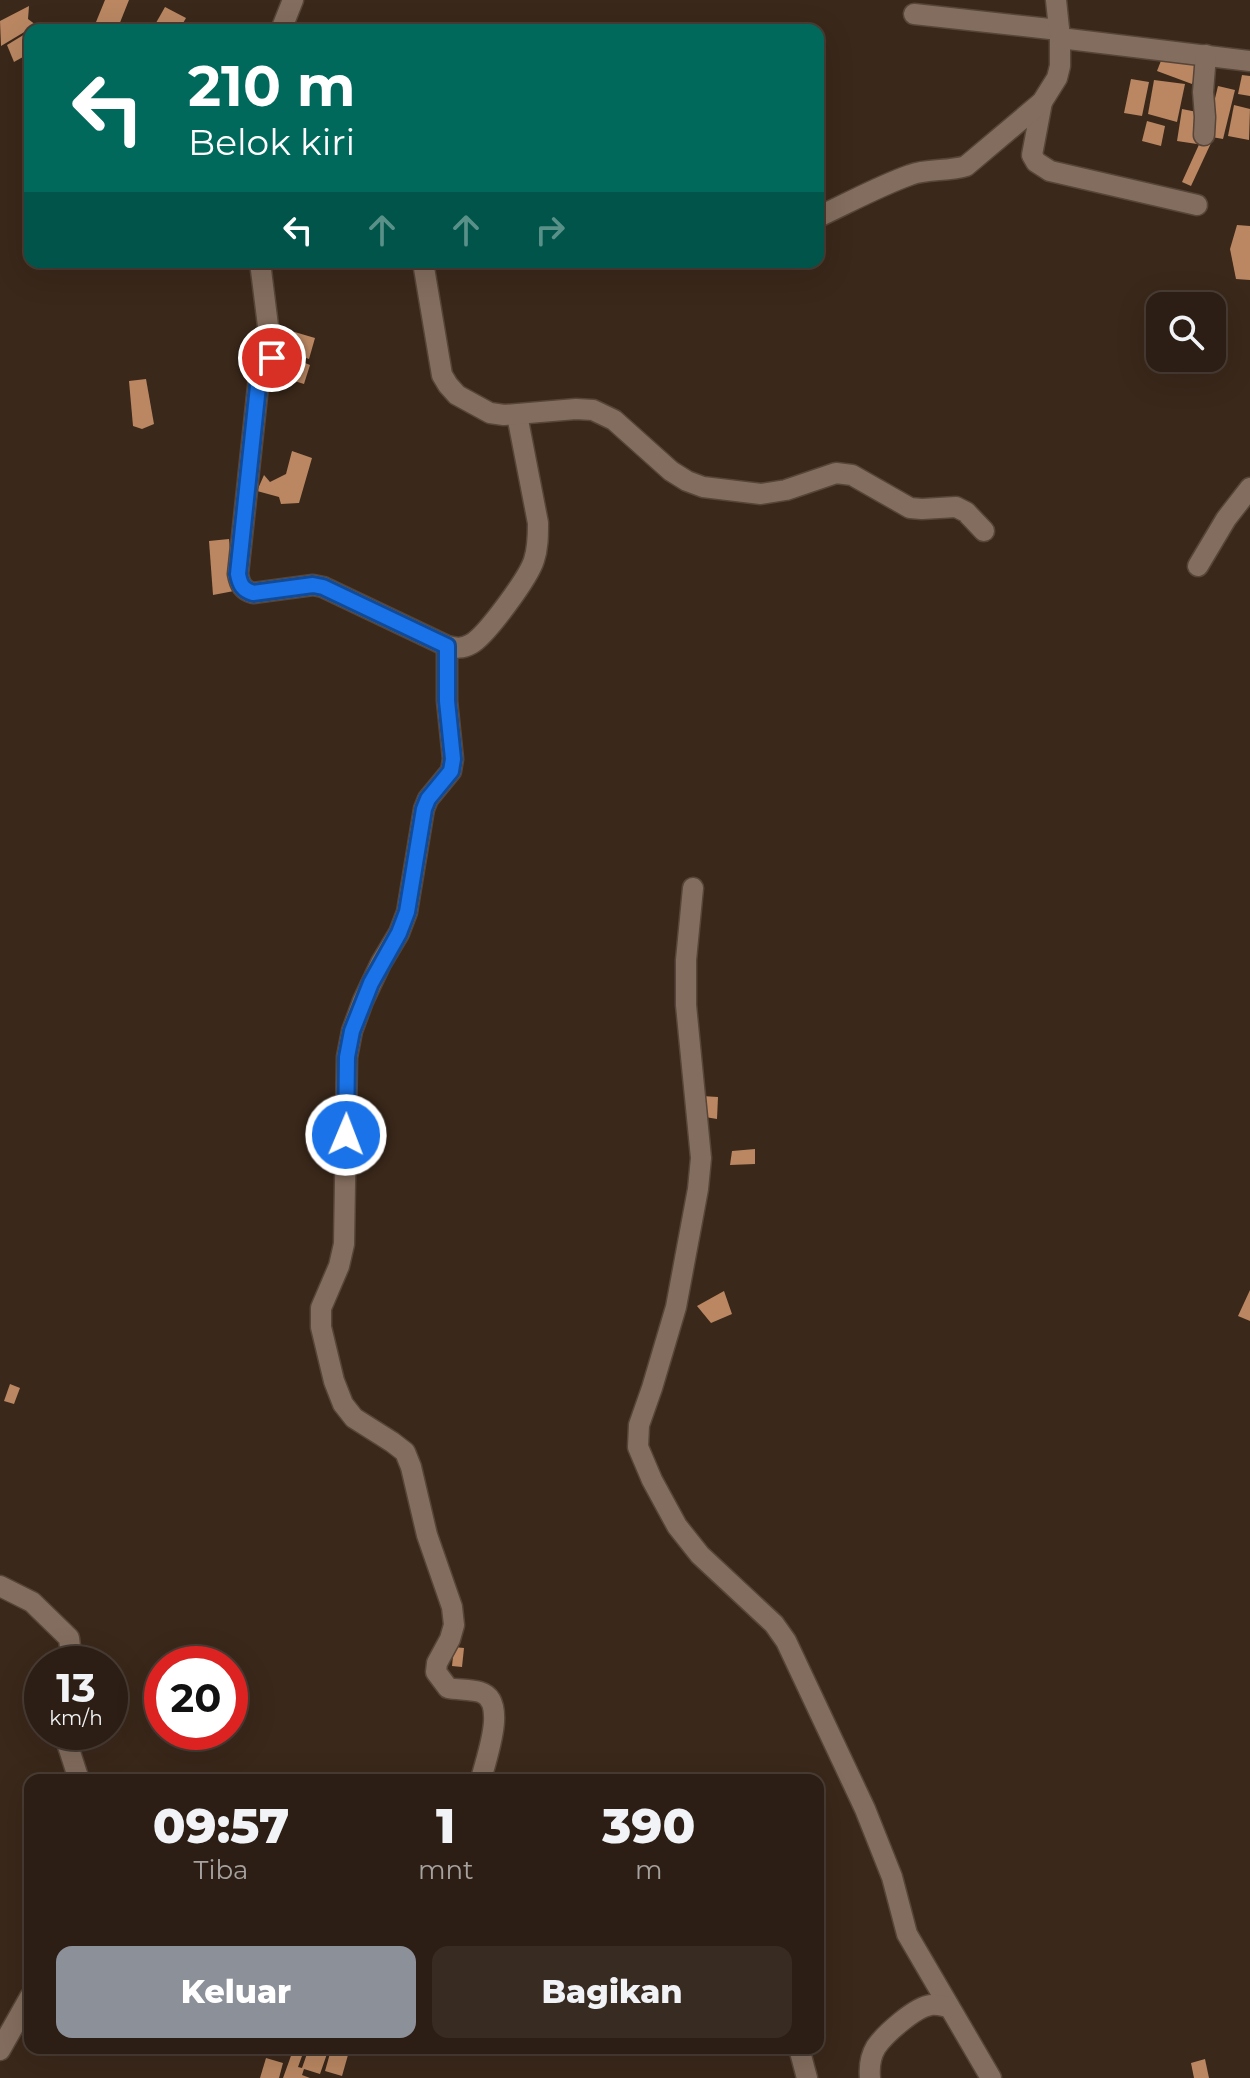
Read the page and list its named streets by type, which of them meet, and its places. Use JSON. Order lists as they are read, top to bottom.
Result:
{
  "page": {
    "turn": ["210 m", "Belok kiri"],
    "speed": "13 km/h",
    "limit": "20",
    "eta": [
      "09:57",
      "Tiba",
      "1",
      "mnt",
      "390",
      "m"
    ],
    "buttons": ["Keluar", "Bagikan"]
  }
}
